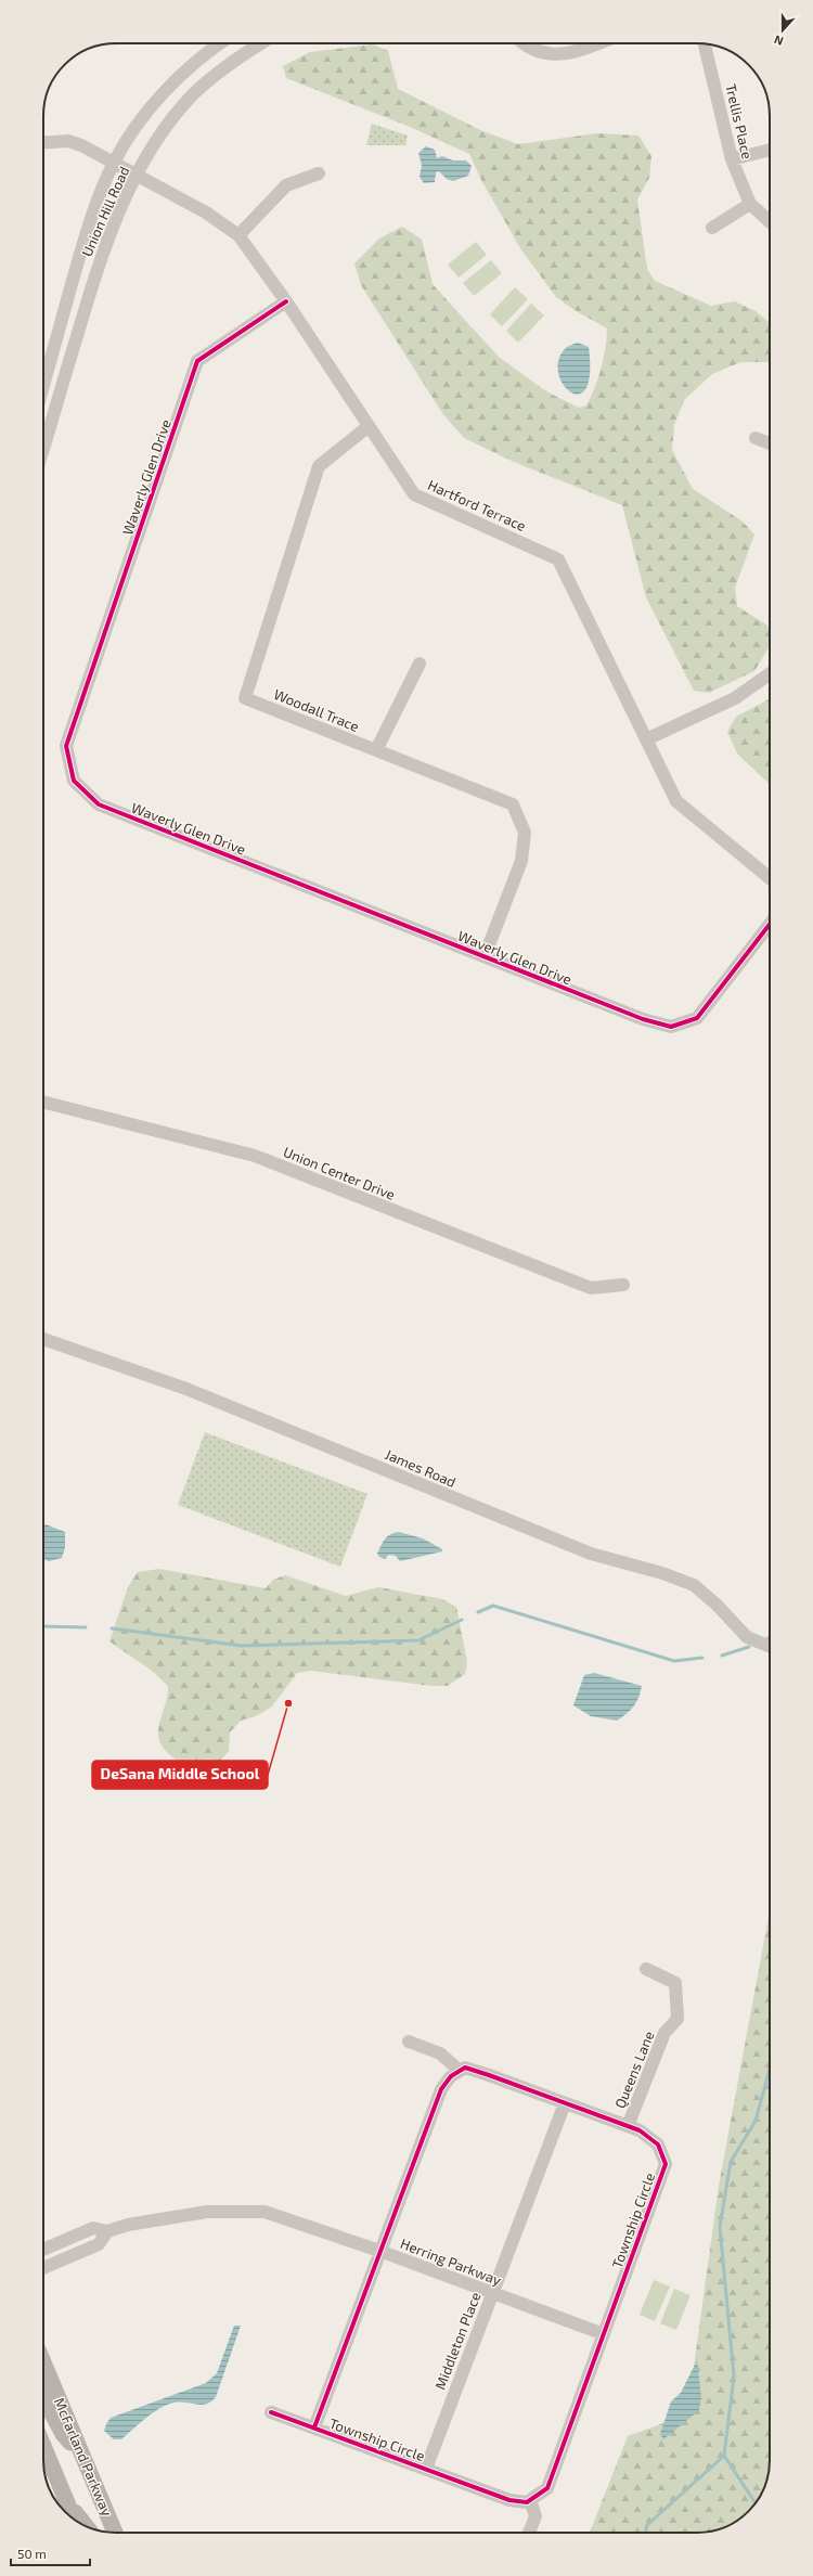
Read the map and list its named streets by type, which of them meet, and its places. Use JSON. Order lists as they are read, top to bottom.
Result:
{
  "streets": {
    "main road": ["McFarland Parkway"],
    "street": [
      "Trellis Place",
      "Union Hill Road",
      "Waverly Glen Drive",
      "Hartford Terrace",
      "Woodall Trace",
      "Union Center Drive",
      "James Road",
      "Queens Lane",
      "Township Circle",
      "Herring Parkway",
      "Middleton Place"
    ]
  },
  "crossings": [
    ["Union Hill Road", "Hartford Terrace"],
    ["Waverly Glen Drive", "Hartford Terrace"],
    ["Waverly Glen Drive", "Woodall Trace"],
    ["Hartford Terrace", "Woodall Trace"],
    ["Queens Lane", "Township Circle"],
    ["Township Circle", "Herring Parkway"],
    ["Township Circle", "Middleton Place"],
    ["Herring Parkway", "Middleton Place"]
  ],
  "places": ["DeSana Middle School"],
  "scale_bar": "50 m",
  "north": "bottom"
}
